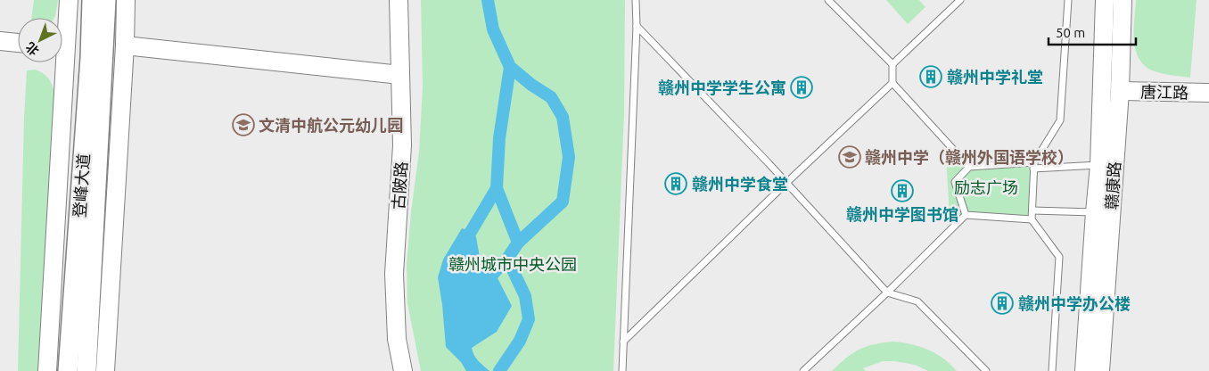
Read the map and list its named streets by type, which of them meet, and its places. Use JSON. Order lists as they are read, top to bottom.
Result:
{
  "streets": {
    "main road": ["登峰大道"],
    "street": ["唐江路", "古陂路", "赣康路"]
  },
  "crossings": [
    ["唐江路", "赣康路"]
  ],
  "parks": ["励志广场", "赣州城市中央公园"],
  "places": {
    "building": [
      "赣州中学礼堂",
      "赣州中学学生公寓",
      "赣州中学食堂",
      "赣州中学图书馆",
      "赣州中学办公楼"
    ],
    "school or university": ["文清中航公元幼儿园", "赣州中学（赣州外国语学校）"]
  },
  "scale_bar": "50 m",
  "north": "bottom left"
}
